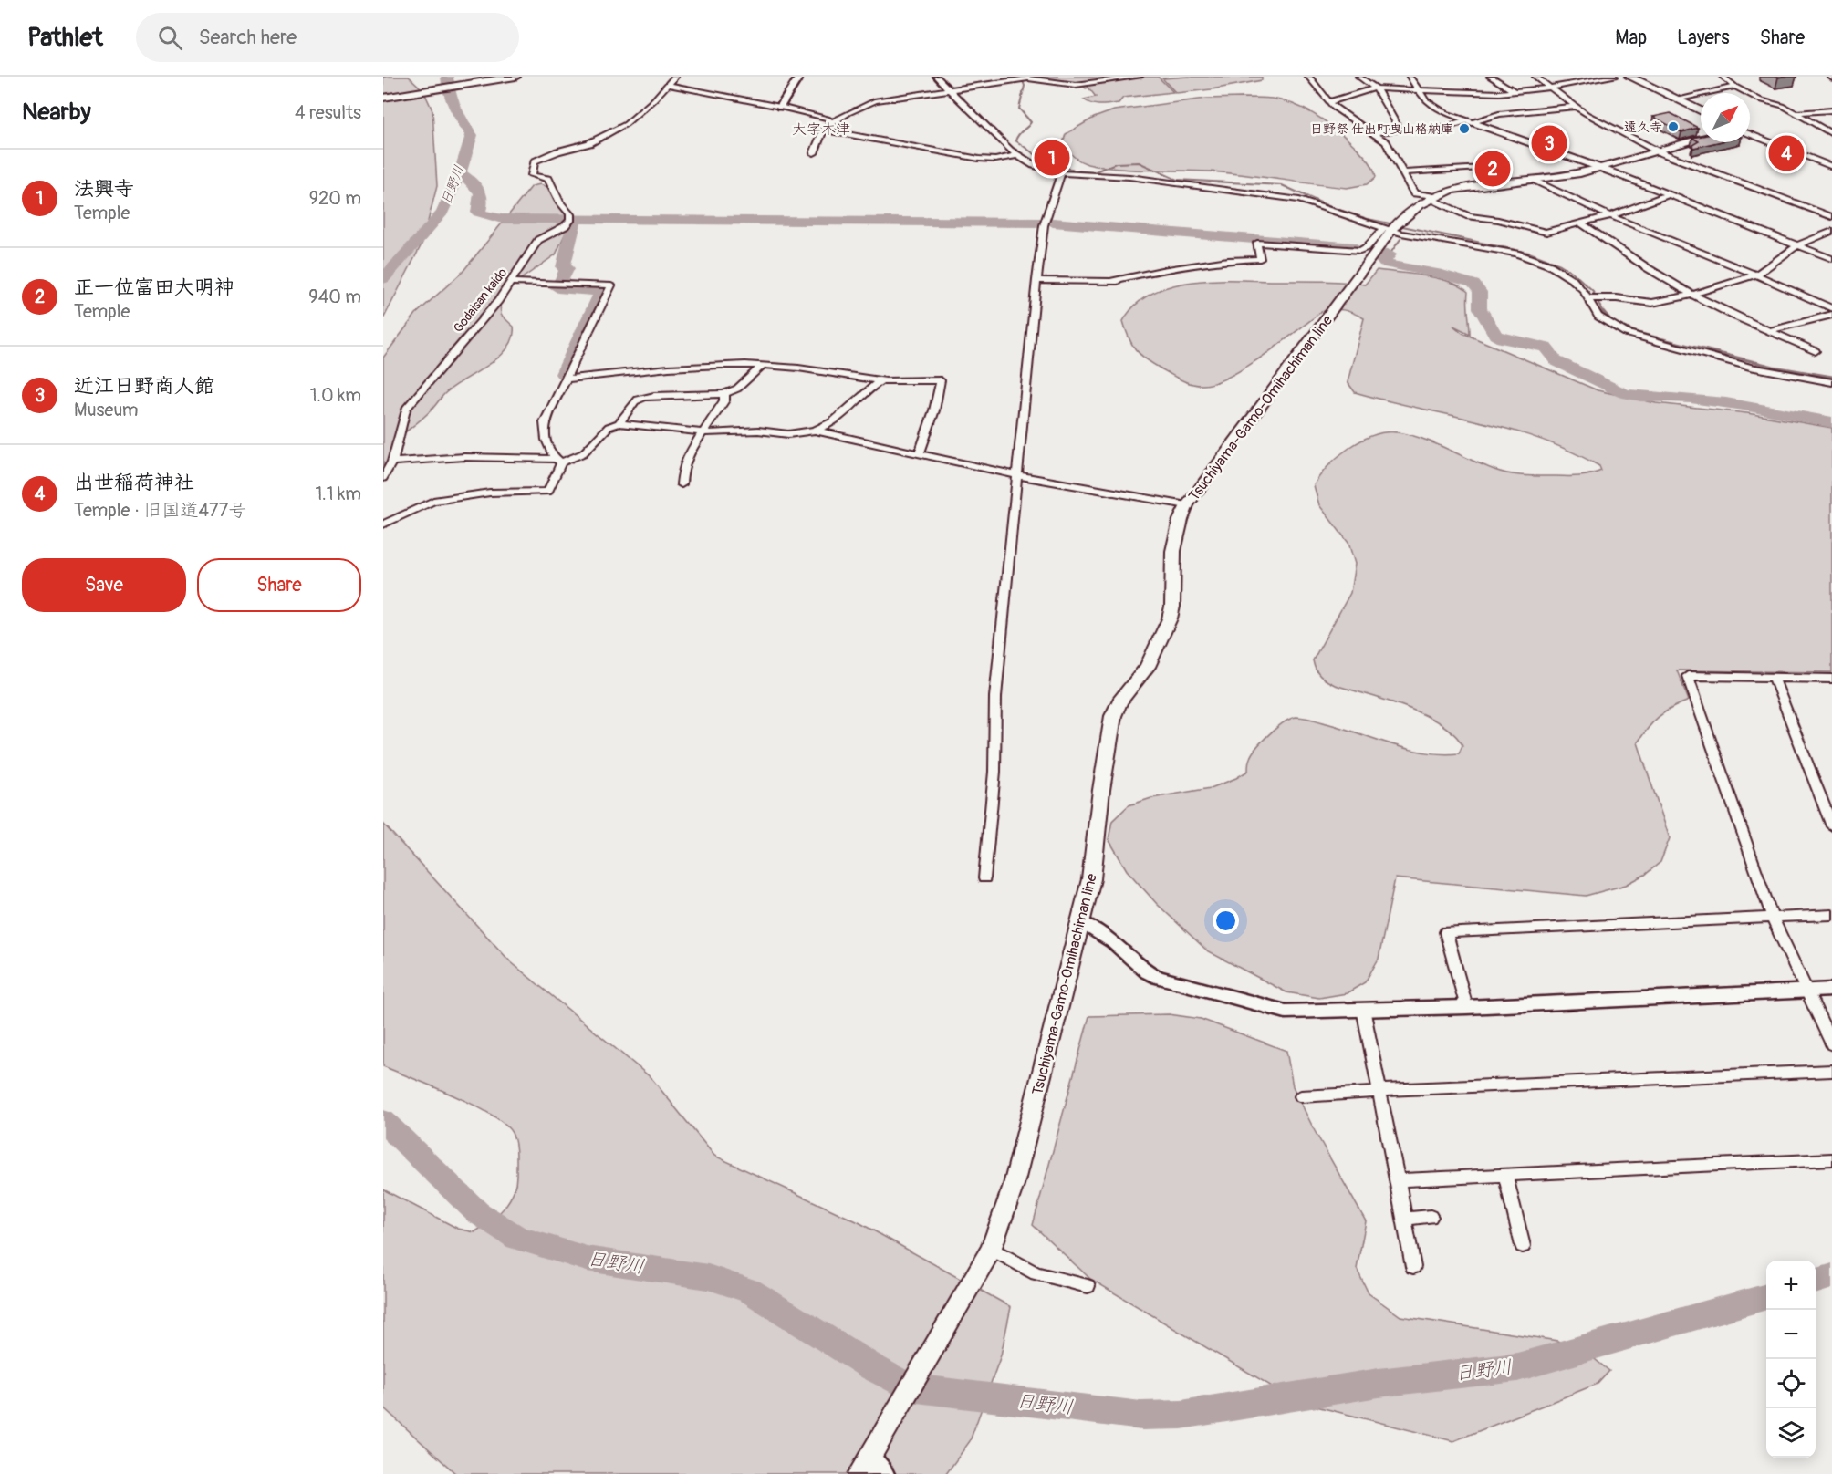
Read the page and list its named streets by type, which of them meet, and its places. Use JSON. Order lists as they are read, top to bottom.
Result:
{
  "streets": {
    "main road": ["Tsuchiyama-Gamo-Omihachiman line"],
    "street": ["Godaisan kaido"]
  },
  "districts": ["大字木津"],
  "water": ["日野川"],
  "places": ["遠久寺", "日野祭 仕出町曳山格納庫"],
  "north": "top right",
  "page": {
    "header": "Pathlet",
    "search": "Search here",
    "nav": ["Map", "Layers", "Share"],
    "heading": ["Nearby", "4 results"],
    "pins": [
      "3",
      "4",
      "1",
      "2"
    ],
    "list": [
      {
        "mark": "1",
        "name": "法興寺",
        "note": "Temple",
        "value": "920 m"
      },
      {
        "mark": "2",
        "name": "正一位富田大明神",
        "note": "Temple",
        "value": "940 m"
      },
      {
        "mark": "3",
        "name": "近江日野商人館",
        "note": "Museum",
        "value": "1.0 km"
      },
      {
        "mark": "4",
        "name": "出世稲荷神社",
        "note": "Temple · 旧国道477号",
        "value": "1.1 km"
      }
    ],
    "buttons": ["Save", "Share"],
    "map_buttons": ["+", "−"]
  }
}
